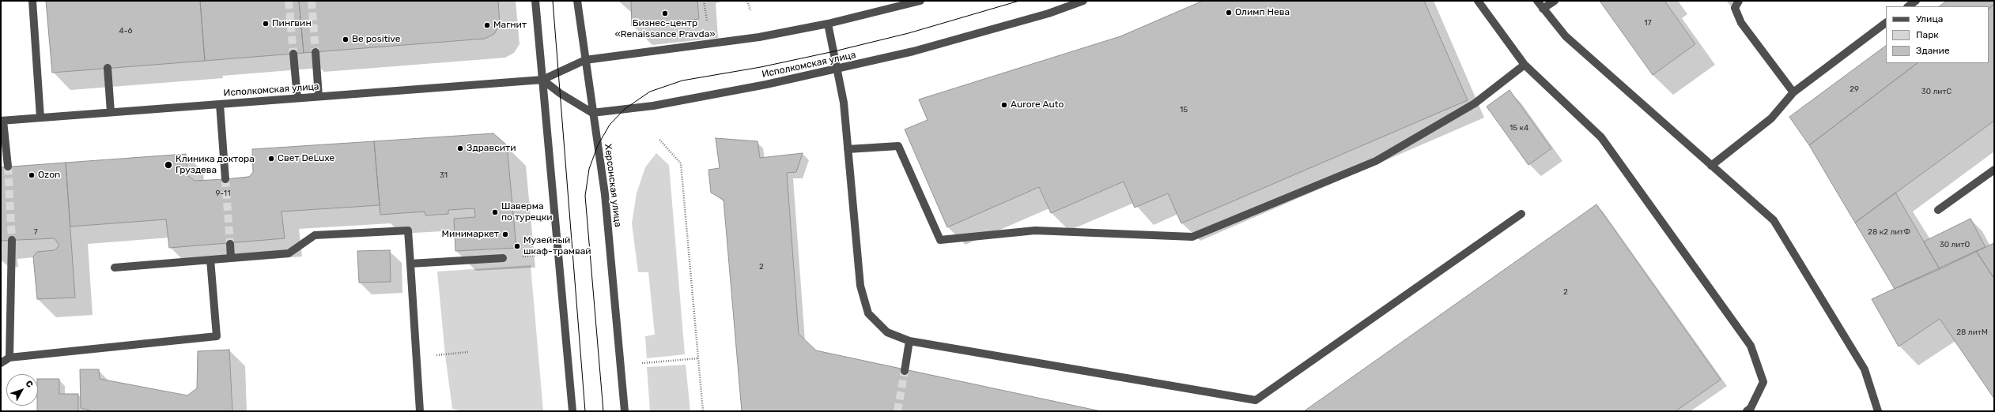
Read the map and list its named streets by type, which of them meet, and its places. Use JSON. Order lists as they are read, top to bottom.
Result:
{
  "streets": {
    "street": ["Исполкомская улица", "Херсонская улица"]
  },
  "crossings": [
    ["Исполкомская улица", "Херсонская улица"]
  ],
  "places": [
    "Олимп Нева",
    "Бизнес-центр «Renaissance Pravda»",
    "Пингвин",
    "Магнит",
    "Be positive",
    "Aurore Auto",
    "Здравсити",
    "Свет DeLuxe",
    "Клиника доктора Груздева",
    "Ozon",
    "Шаверма по турецки",
    "Минимаркет",
    "Музейный шкаф-трамвай"
  ],
  "house_numbers": [
    "17",
    "4-6",
    "29",
    "30 литС",
    "15",
    "15 к4",
    "31",
    "9-11",
    "7",
    "28 к2 литФ",
    "30 литО",
    "2",
    "2",
    "28 литМ"
  ],
  "legend": ["Улица", "Парк", "Здание"],
  "north": "top right"
}
